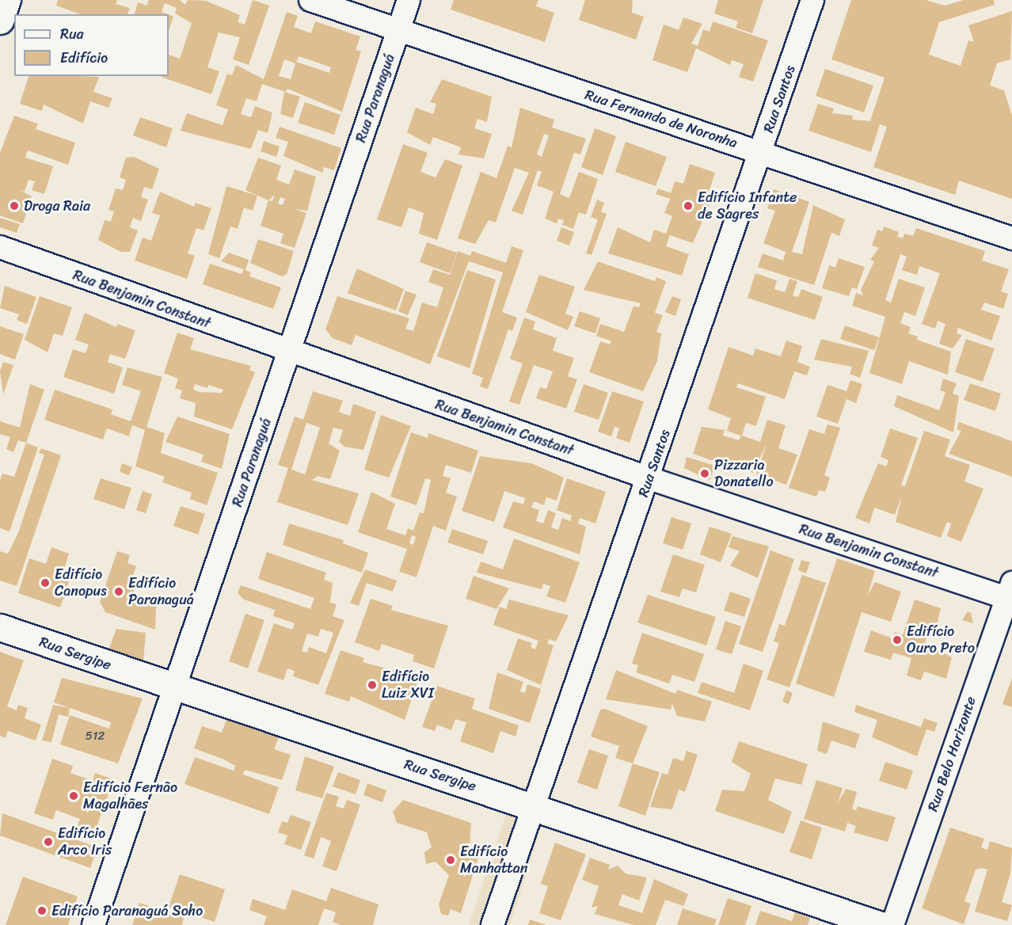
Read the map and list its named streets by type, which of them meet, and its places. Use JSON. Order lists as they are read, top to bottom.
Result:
{
  "streets": {
    "main road": ["Rua Sergipe"],
    "street": [
      "Rua Paranaguá",
      "Rua Santos",
      "Rua Fernando de Noronha",
      "Rua Benjamin Constant",
      "Rua Belo Horizonte"
    ]
  },
  "crossings": [
    ["Rua Paranaguá", "Rua Fernando de Noronha"],
    ["Rua Paranaguá", "Rua Benjamin Constant"],
    ["Rua Paranaguá", "Rua Sergipe"],
    ["Rua Santos", "Rua Fernando de Noronha"],
    ["Rua Santos", "Rua Benjamin Constant"],
    ["Rua Santos", "Rua Sergipe"],
    ["Rua Benjamin Constant", "Rua Belo Horizonte"]
  ],
  "places": [
    "Droga Raia",
    "Edifício Infante de Sagres",
    "Pizzaria Donatello",
    "Edifício Canopus",
    "Edifício Paranaguá",
    "Edifício Ouro Preto",
    "Edifício Luiz XVI",
    "Edifício Fernão Magalhães",
    "Edifício Arco Iris",
    "Edifício Manhattan",
    "Edifício Paranaguá Soho"
  ],
  "house_numbers": ["512"],
  "legend": ["Rua", "Edifício"]
}
